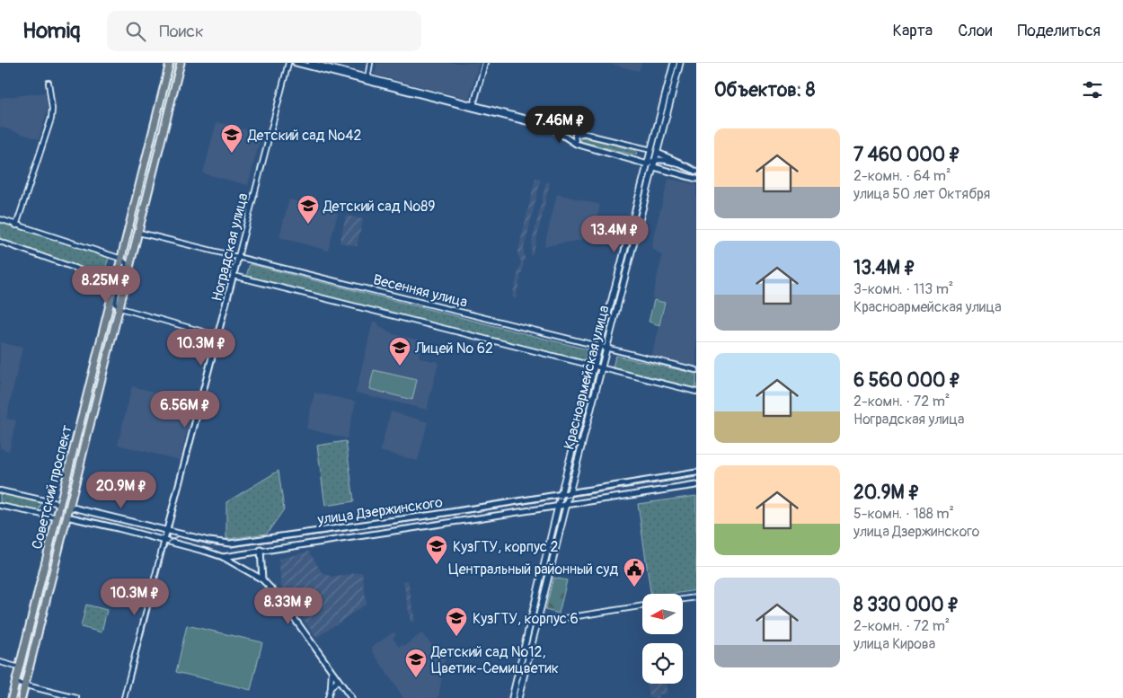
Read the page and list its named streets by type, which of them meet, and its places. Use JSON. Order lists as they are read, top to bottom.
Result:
{
  "streets": {
    "main road": ["Красноармейская улица", "Советский проспект"],
    "street": ["Ноградская улица", "Весенняя улица", "улица Дзержинского"]
  },
  "crossings": [
    ["Ноградская улица", "Весенняя улица"],
    ["Ноградская улица", "улица Дзержинского"],
    ["Весенняя улица", "Красноармейская улица"],
    ["Весенняя улица", "Советский проспект"],
    ["Красноармейская улица", "улица Дзержинского"],
    ["Советский проспект", "улица Дзержинского"]
  ],
  "places": {
    "school or university": [
      "Детский сад №42",
      "Детский сад №89",
      "Лицей № 62",
      "КузГТУ, корпус 2",
      "КузГТУ, корпус 6",
      "Детский сад №12, Цветик-Семицветик"
    ],
    "public building": ["Центральный районный суд"]
  },
  "north": "left",
  "page": {
    "header": "Homiq",
    "search": "Поиск",
    "nav": ["Карта", "Слои", "Поделиться"],
    "heading": "Объектов: 8",
    "price": [
      "7.46M ₽",
      "13.4M ₽",
      "8.25M ₽",
      "10.3M ₽",
      "6.56M ₽",
      "20.9M ₽",
      "10.3M ₽",
      "8.33M ₽"
    ],
    "list": [
      {
        "name": "7 460 000 ₽",
        "note": "2-комн. · 64 m² · улица 50 лет Октября"
      },
      {
        "name": "13.4M ₽",
        "note": "3-комн. · 113 m² · Красноармейская улица"
      },
      {
        "name": "6 560 000 ₽",
        "note": "2-комн. · 72 m² · Ноградская улица"
      },
      {
        "name": "20.9M ₽",
        "note": "5-комн. · 188 m² · улица Дзержинского"
      },
      {
        "name": "8 330 000 ₽",
        "note": "2-комн. · 72 m² · улица Кирова"
      }
    ]
  }
}
